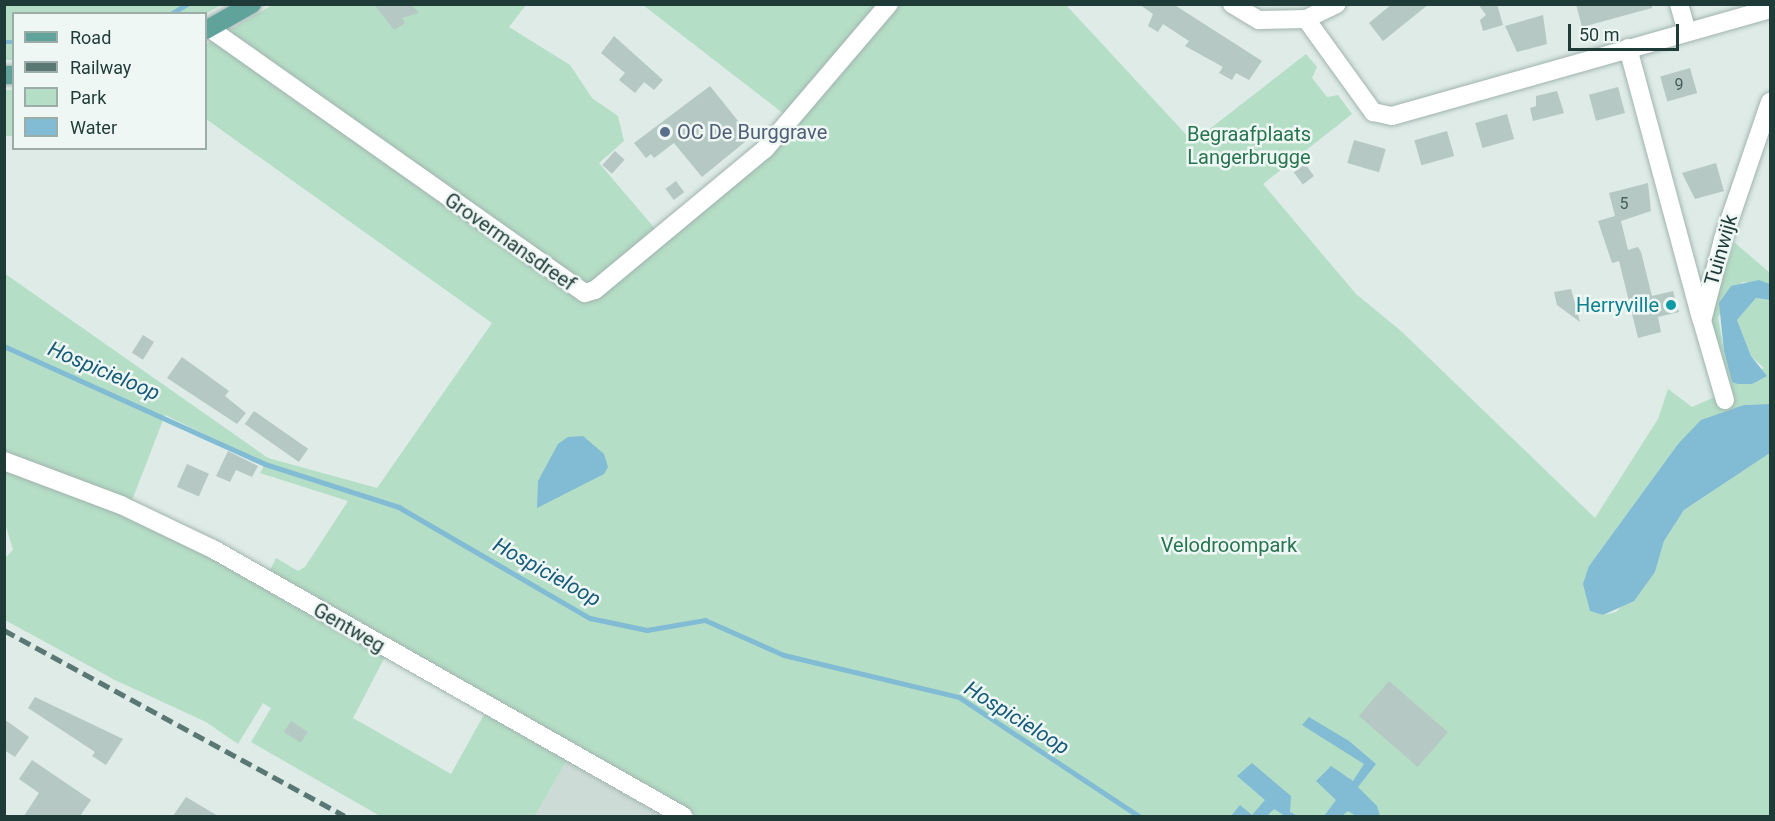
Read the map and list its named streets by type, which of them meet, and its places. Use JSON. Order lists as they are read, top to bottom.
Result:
{
  "streets": {
    "street": ["Grovermansdreef", "Tuinwijk", "Gentweg"]
  },
  "water": ["Hospicieloop"],
  "parks": ["Begraafplaats Langerbrugge", "Velodroompark"],
  "places": ["OC De Burggrave", "Herryville"],
  "house_numbers": ["9", "5"],
  "legend": [
    "Road",
    "Railway",
    "Park",
    "Water"
  ],
  "scale_bar": "50 m"
}
